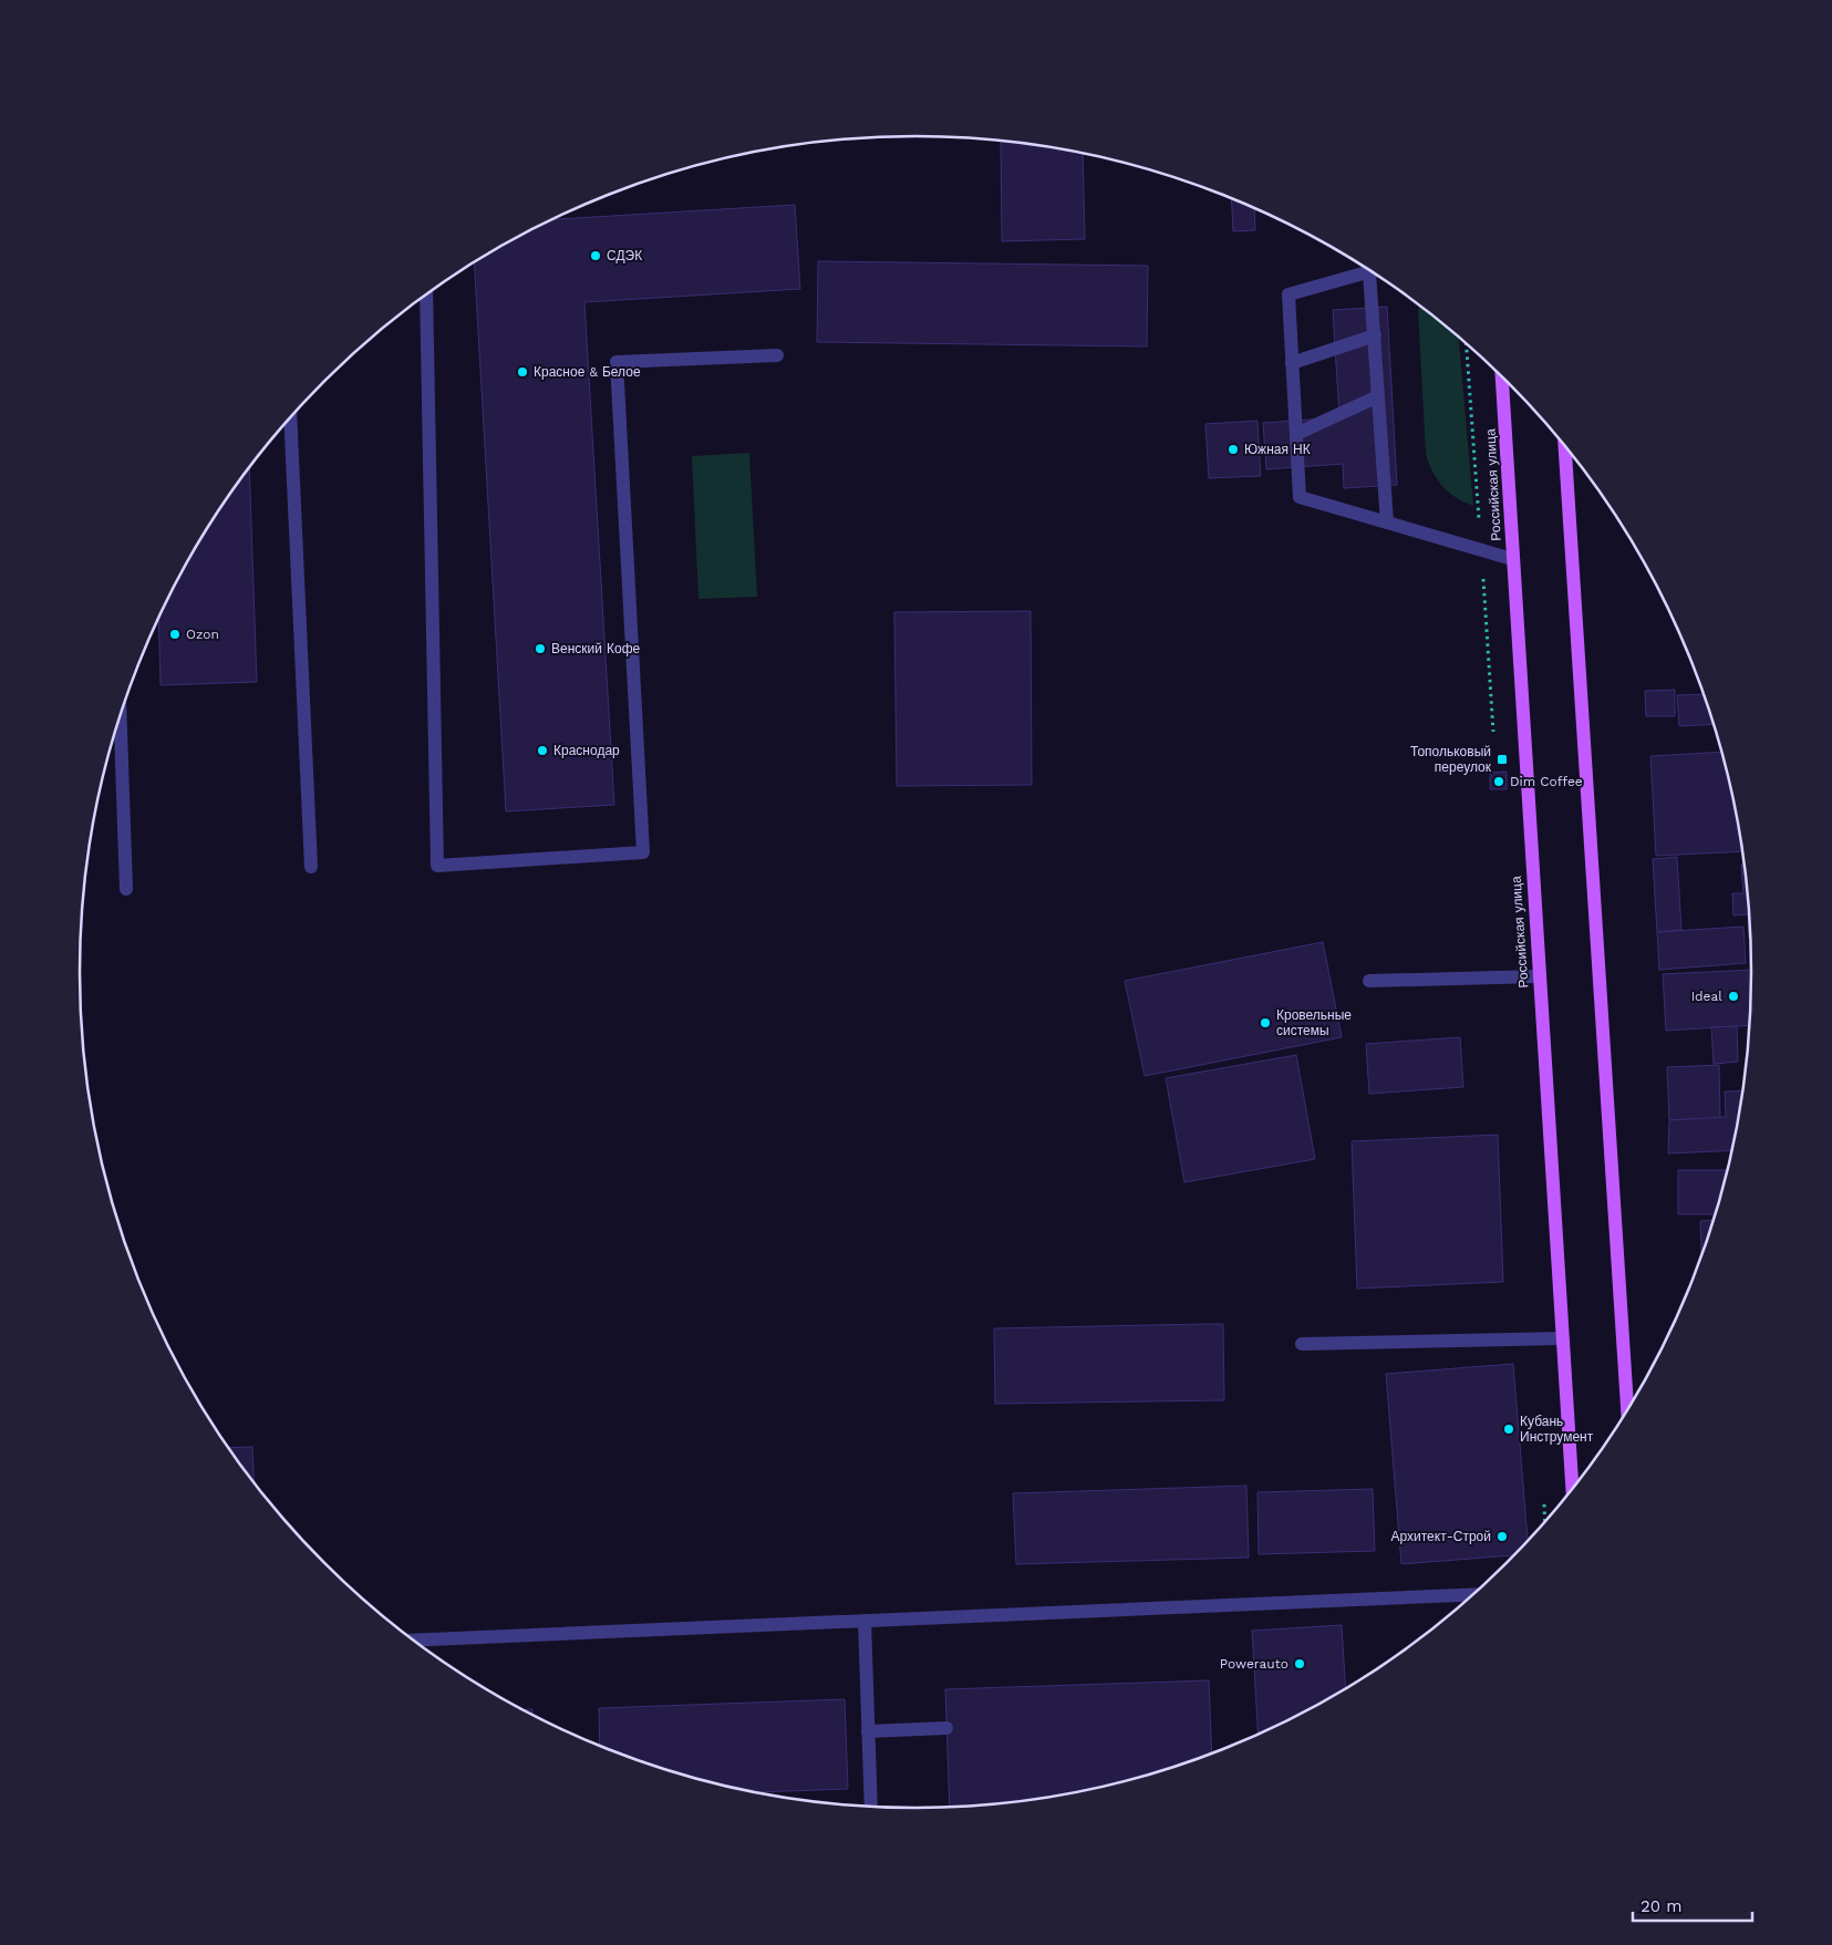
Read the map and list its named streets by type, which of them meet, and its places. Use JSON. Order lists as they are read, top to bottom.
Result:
{
  "streets": {
    "main road": ["Российская улица"]
  },
  "places": {
    "other": [
      "СДЭК",
      "Красное & Белое",
      "Южная НК",
      "Ozon",
      "Венский Кофе",
      "Краснодар",
      "Dim Coffee",
      "Ideal",
      "Кровельные системы",
      "Кубань Инструмент",
      "Архитект-Строй",
      "Powerauto"
    ],
    "transit": ["Топольковый переулок"]
  },
  "scale_bar": "20 m"
}
